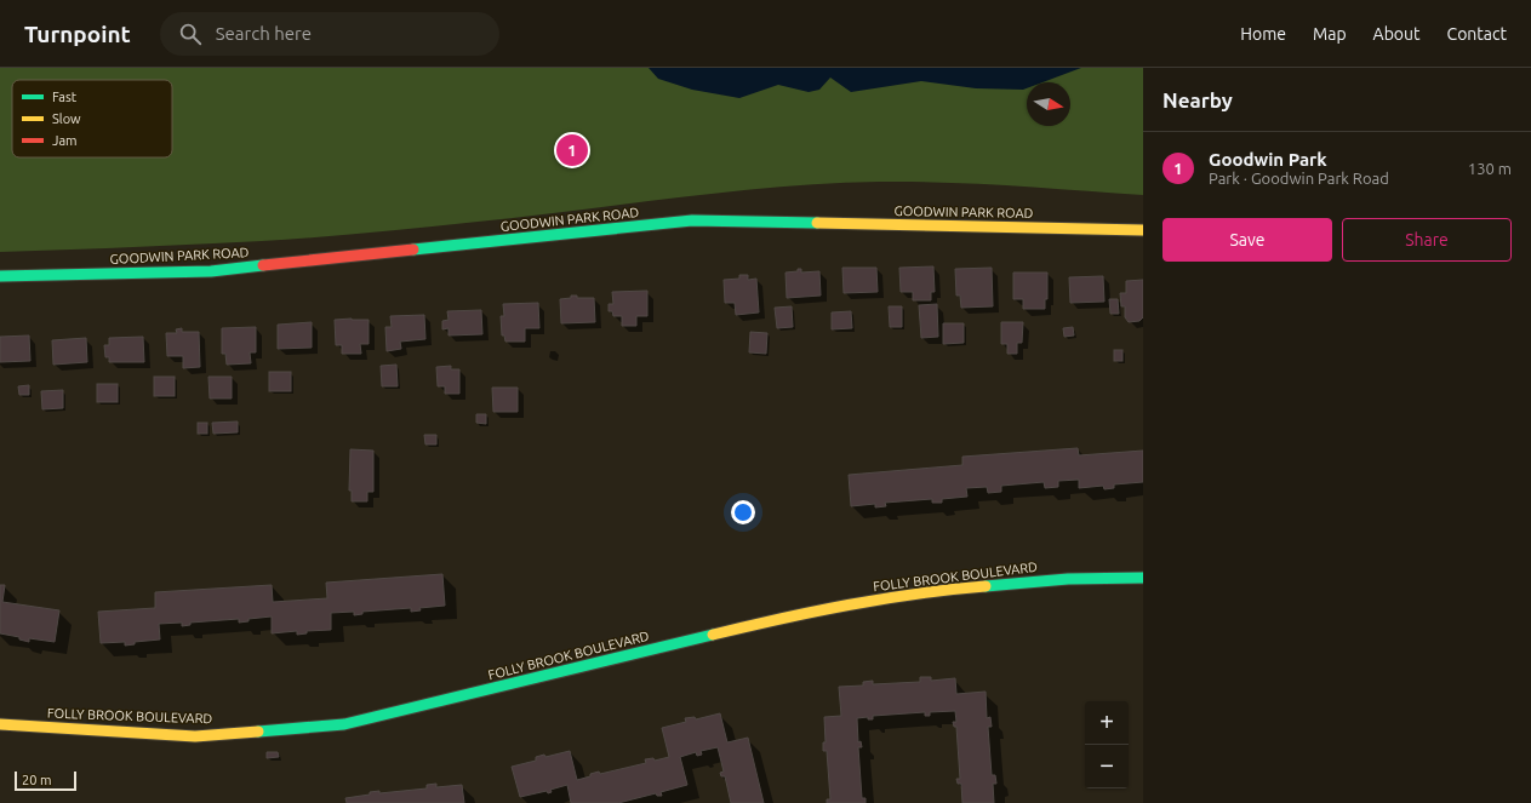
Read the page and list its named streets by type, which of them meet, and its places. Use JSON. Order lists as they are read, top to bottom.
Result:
{
  "streets": {
    "street": ["GOODWIN PARK ROAD", "FOLLY BROOK BOULEVARD"]
  },
  "legend": ["Fast", "Slow", "Jam"],
  "scale_bar": "20 m",
  "north": "right",
  "page": {
    "header": "Turnpoint",
    "search": "Search here",
    "nav": [
      "Home",
      "Map",
      "About",
      "Contact"
    ],
    "heading": "Nearby",
    "list": [
      {
        "mark": "1",
        "name": "Goodwin Park",
        "note": "Park · Goodwin Park Road",
        "value": "130 m"
      }
    ],
    "pins": "1",
    "buttons": ["Save", "Share"],
    "map_buttons": ["+", "−"],
    "scale": "20 m"
  }
}
